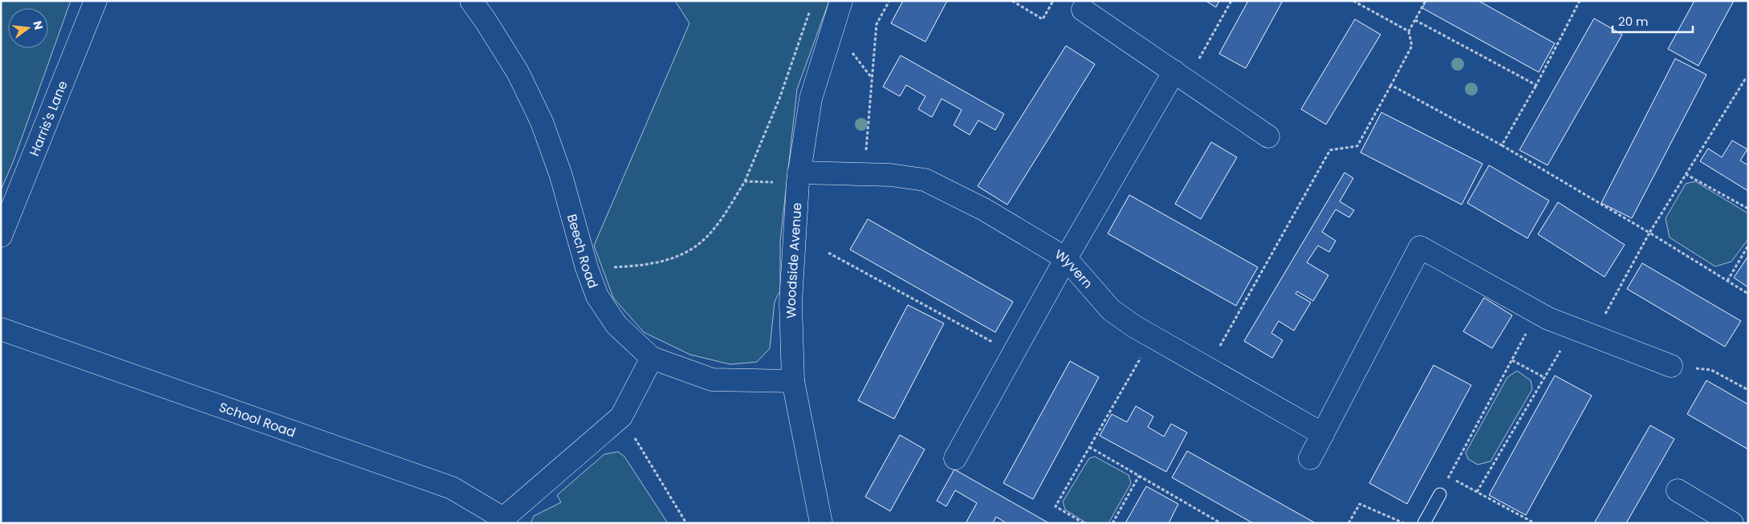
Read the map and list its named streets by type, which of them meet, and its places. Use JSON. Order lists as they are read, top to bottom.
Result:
{
  "streets": {
    "street": [
      "Harris's Lane",
      "Beech Road",
      "Woodside Avenue",
      "Wyvern",
      "School Road"
    ]
  },
  "crossings": [
    ["Beech Road", "Woodside Avenue"],
    ["Woodside Avenue", "Wyvern"]
  ],
  "scale_bar": "20 m",
  "north": "right"
}
